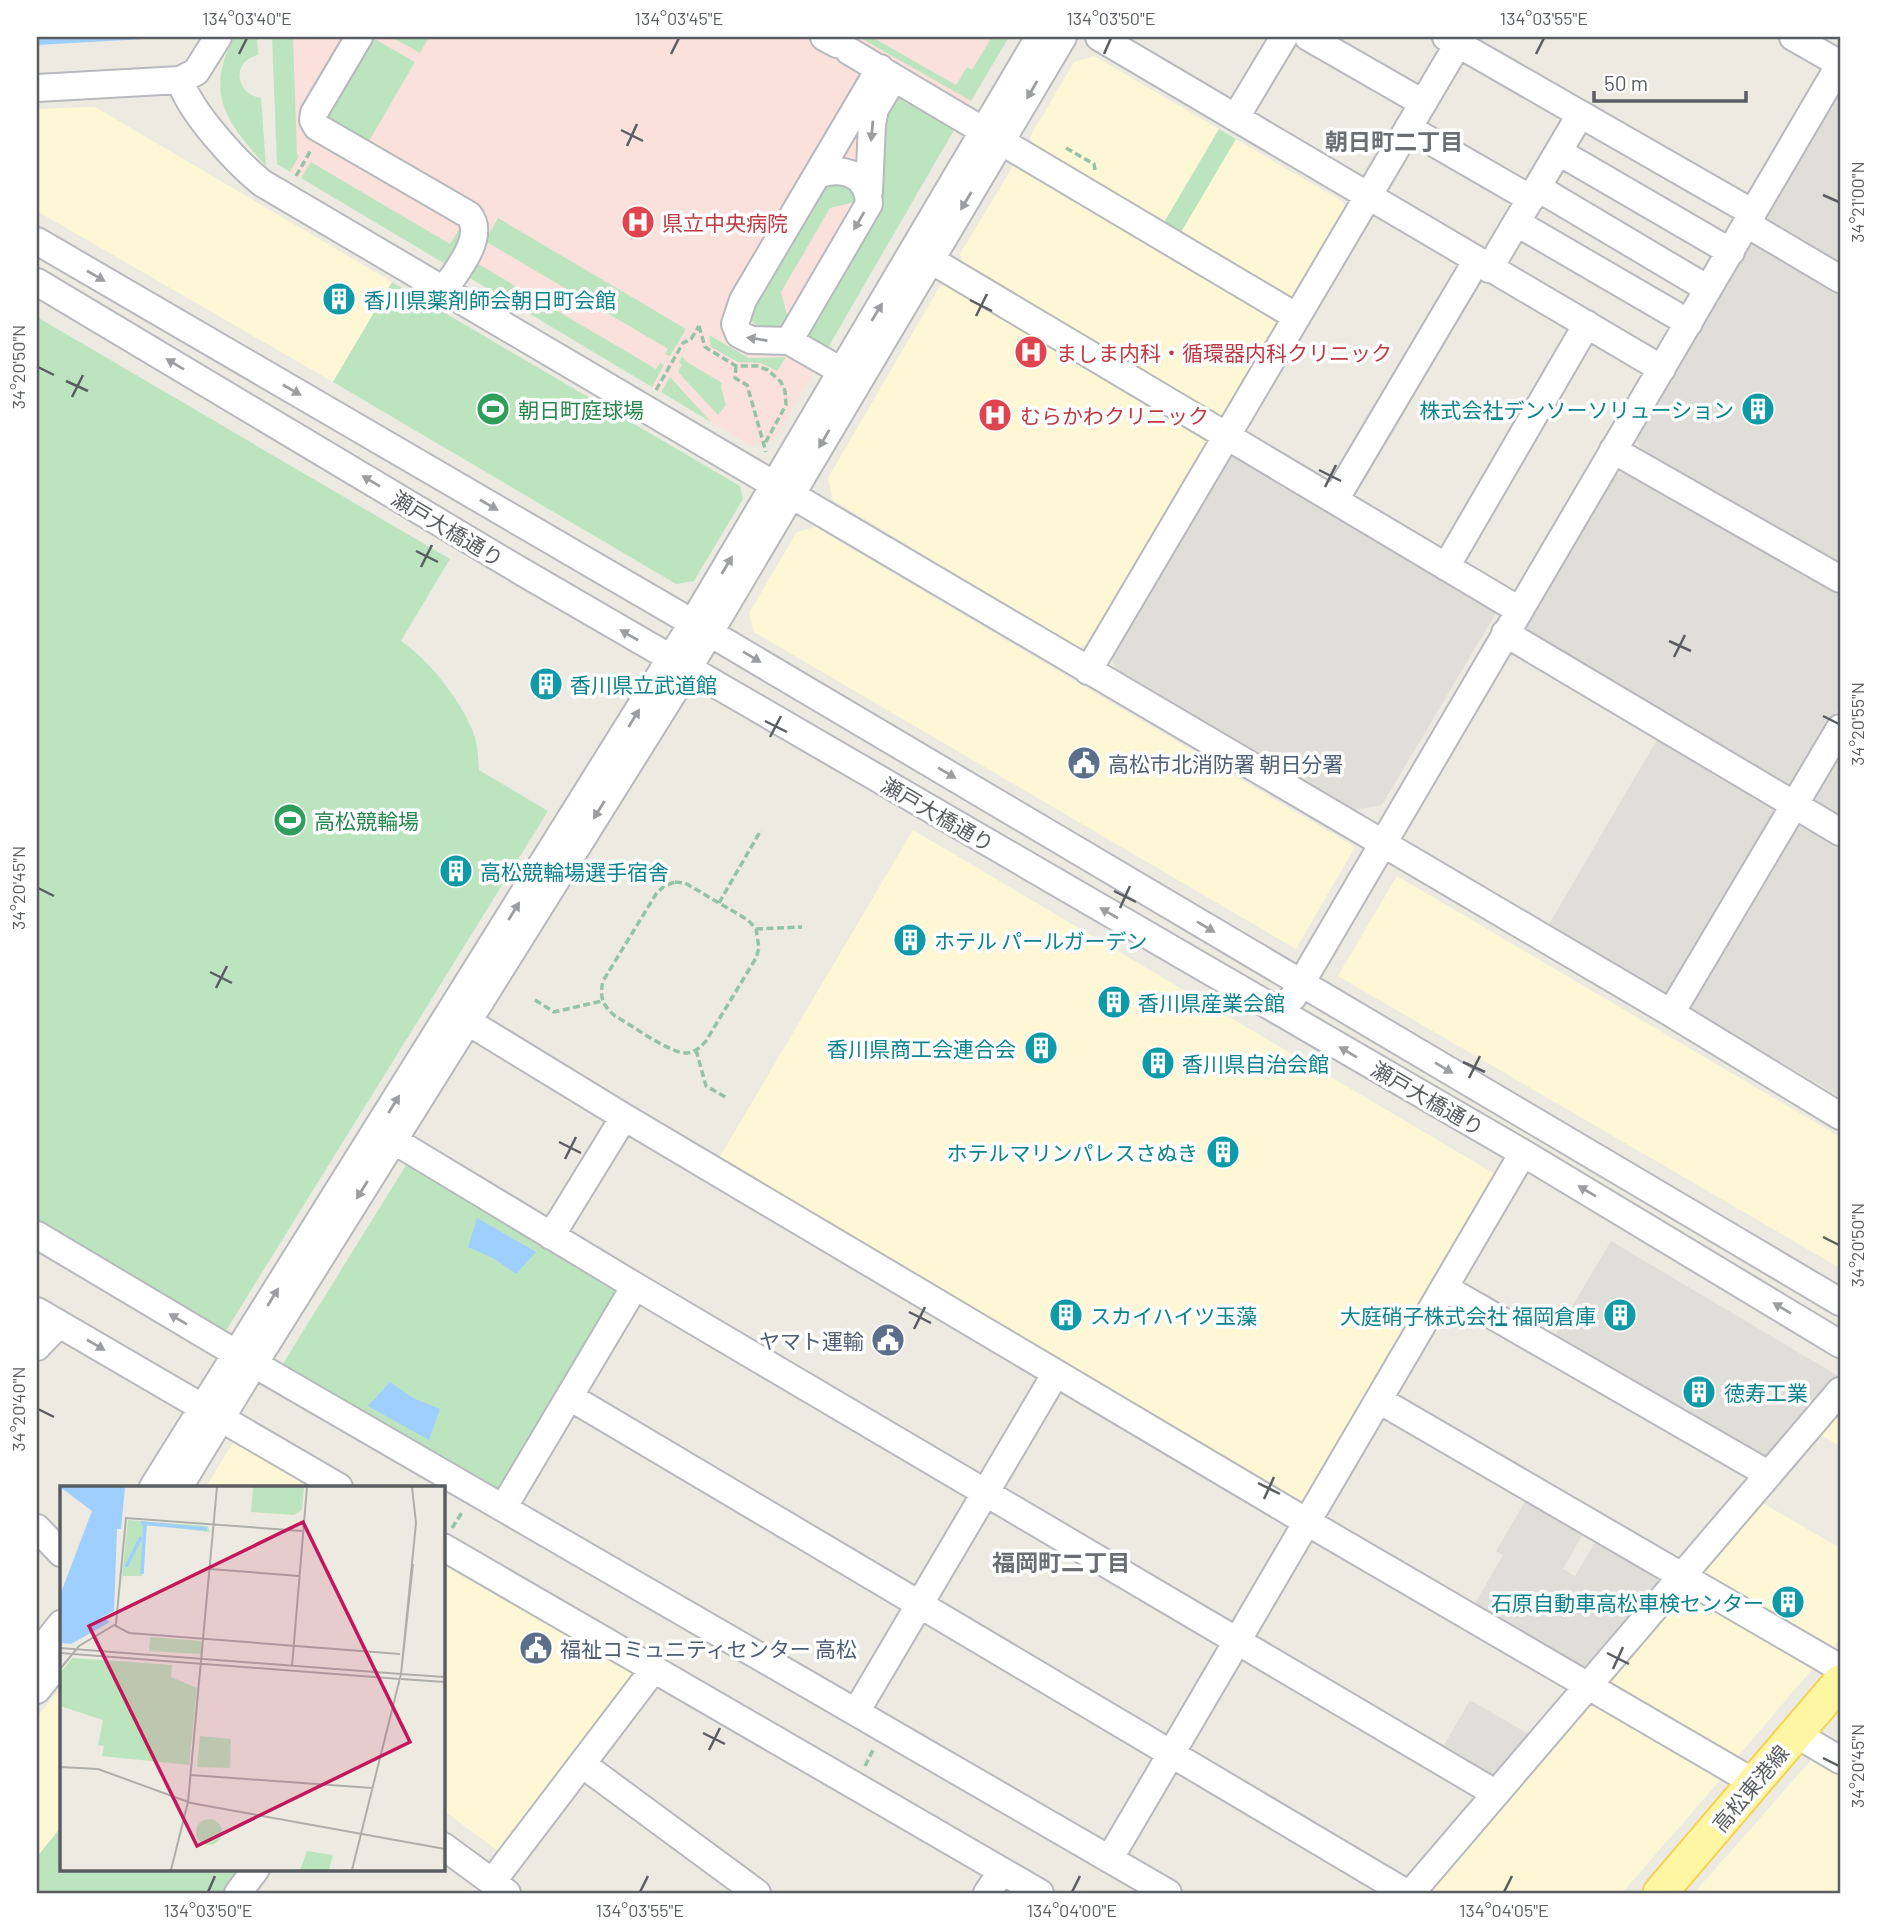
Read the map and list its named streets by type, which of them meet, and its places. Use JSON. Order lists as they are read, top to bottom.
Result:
{
  "streets": {
    "main road": ["高松東港線"],
    "street": ["瀬戸大橋通り"]
  },
  "districts": ["朝日町二丁目", "福岡町二丁目"],
  "places": {
    "hospital": ["県立中央病院", "ましま内科・循環器内科クリニック", "むらかわクリニック"],
    "building": [
      "香川県薬剤師会朝日町会館",
      "株式会社デンソーソリューション",
      "香川県立武道館",
      "高松競輪場選手宿舎",
      "ホテル パールガーデン",
      "香川県産業会館",
      "香川県商工会連合会",
      "香川県自治会館",
      "ホテルマリンパレスさぬき",
      "スカイハイツ玉藻",
      "大庭硝子株式会社 福岡倉庫",
      "徳寿工業",
      "石原自動車高松車検センター"
    ],
    "sports": ["朝日町庭球場", "高松競輪場"],
    "public building": ["高松市北消防署 朝日分署", "ヤマト運輸", "福祉コミュニティセンター 高松"]
  },
  "scale_bar": "50 m",
  "coordinates": [
    "134°03'40\"E",
    "134°03'45\"E",
    "134°03'50\"E",
    "134°03'55\"E",
    "34°21'00\"N",
    "34°20'50\"N",
    "34°20'55\"N",
    "34°20'45\"N",
    "34°20'40\"N",
    "134°04'00\"E",
    "134°04'05\"E"
  ]
}
